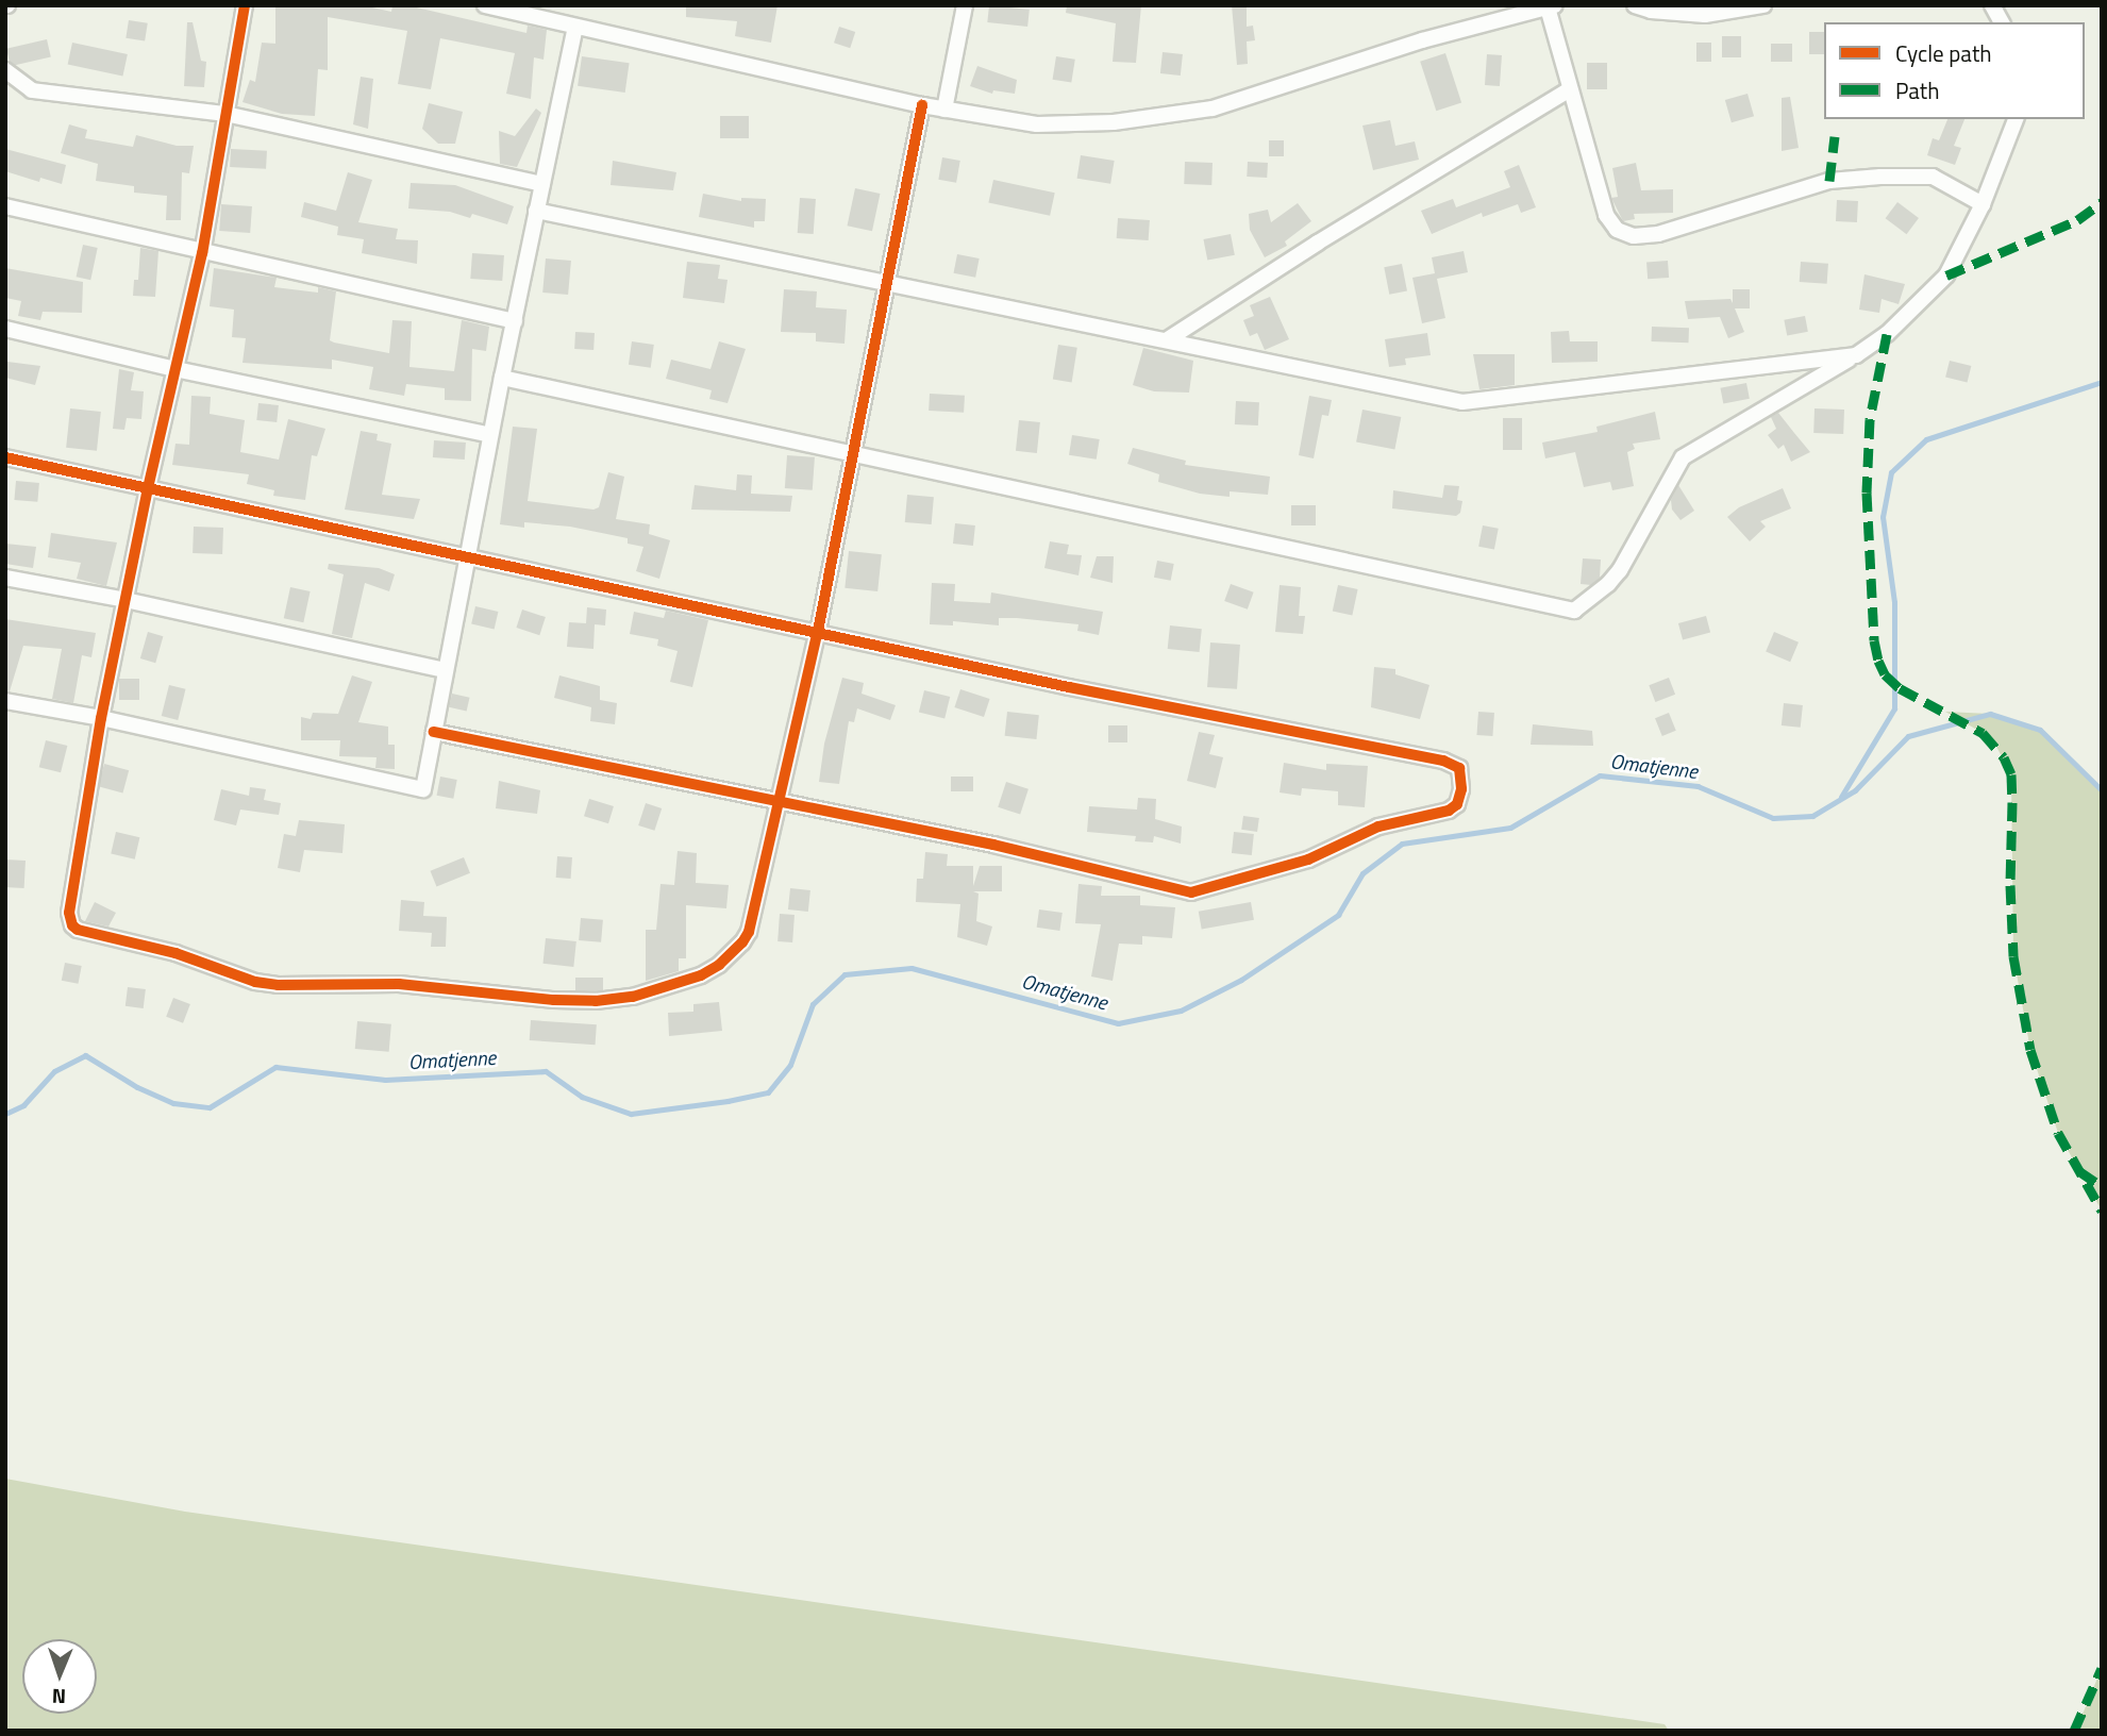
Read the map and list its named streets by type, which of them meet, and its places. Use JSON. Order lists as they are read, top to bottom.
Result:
{
  "water": ["Omatjenne"],
  "legend": ["Cycle path", "Path"],
  "north": "bottom"
}
